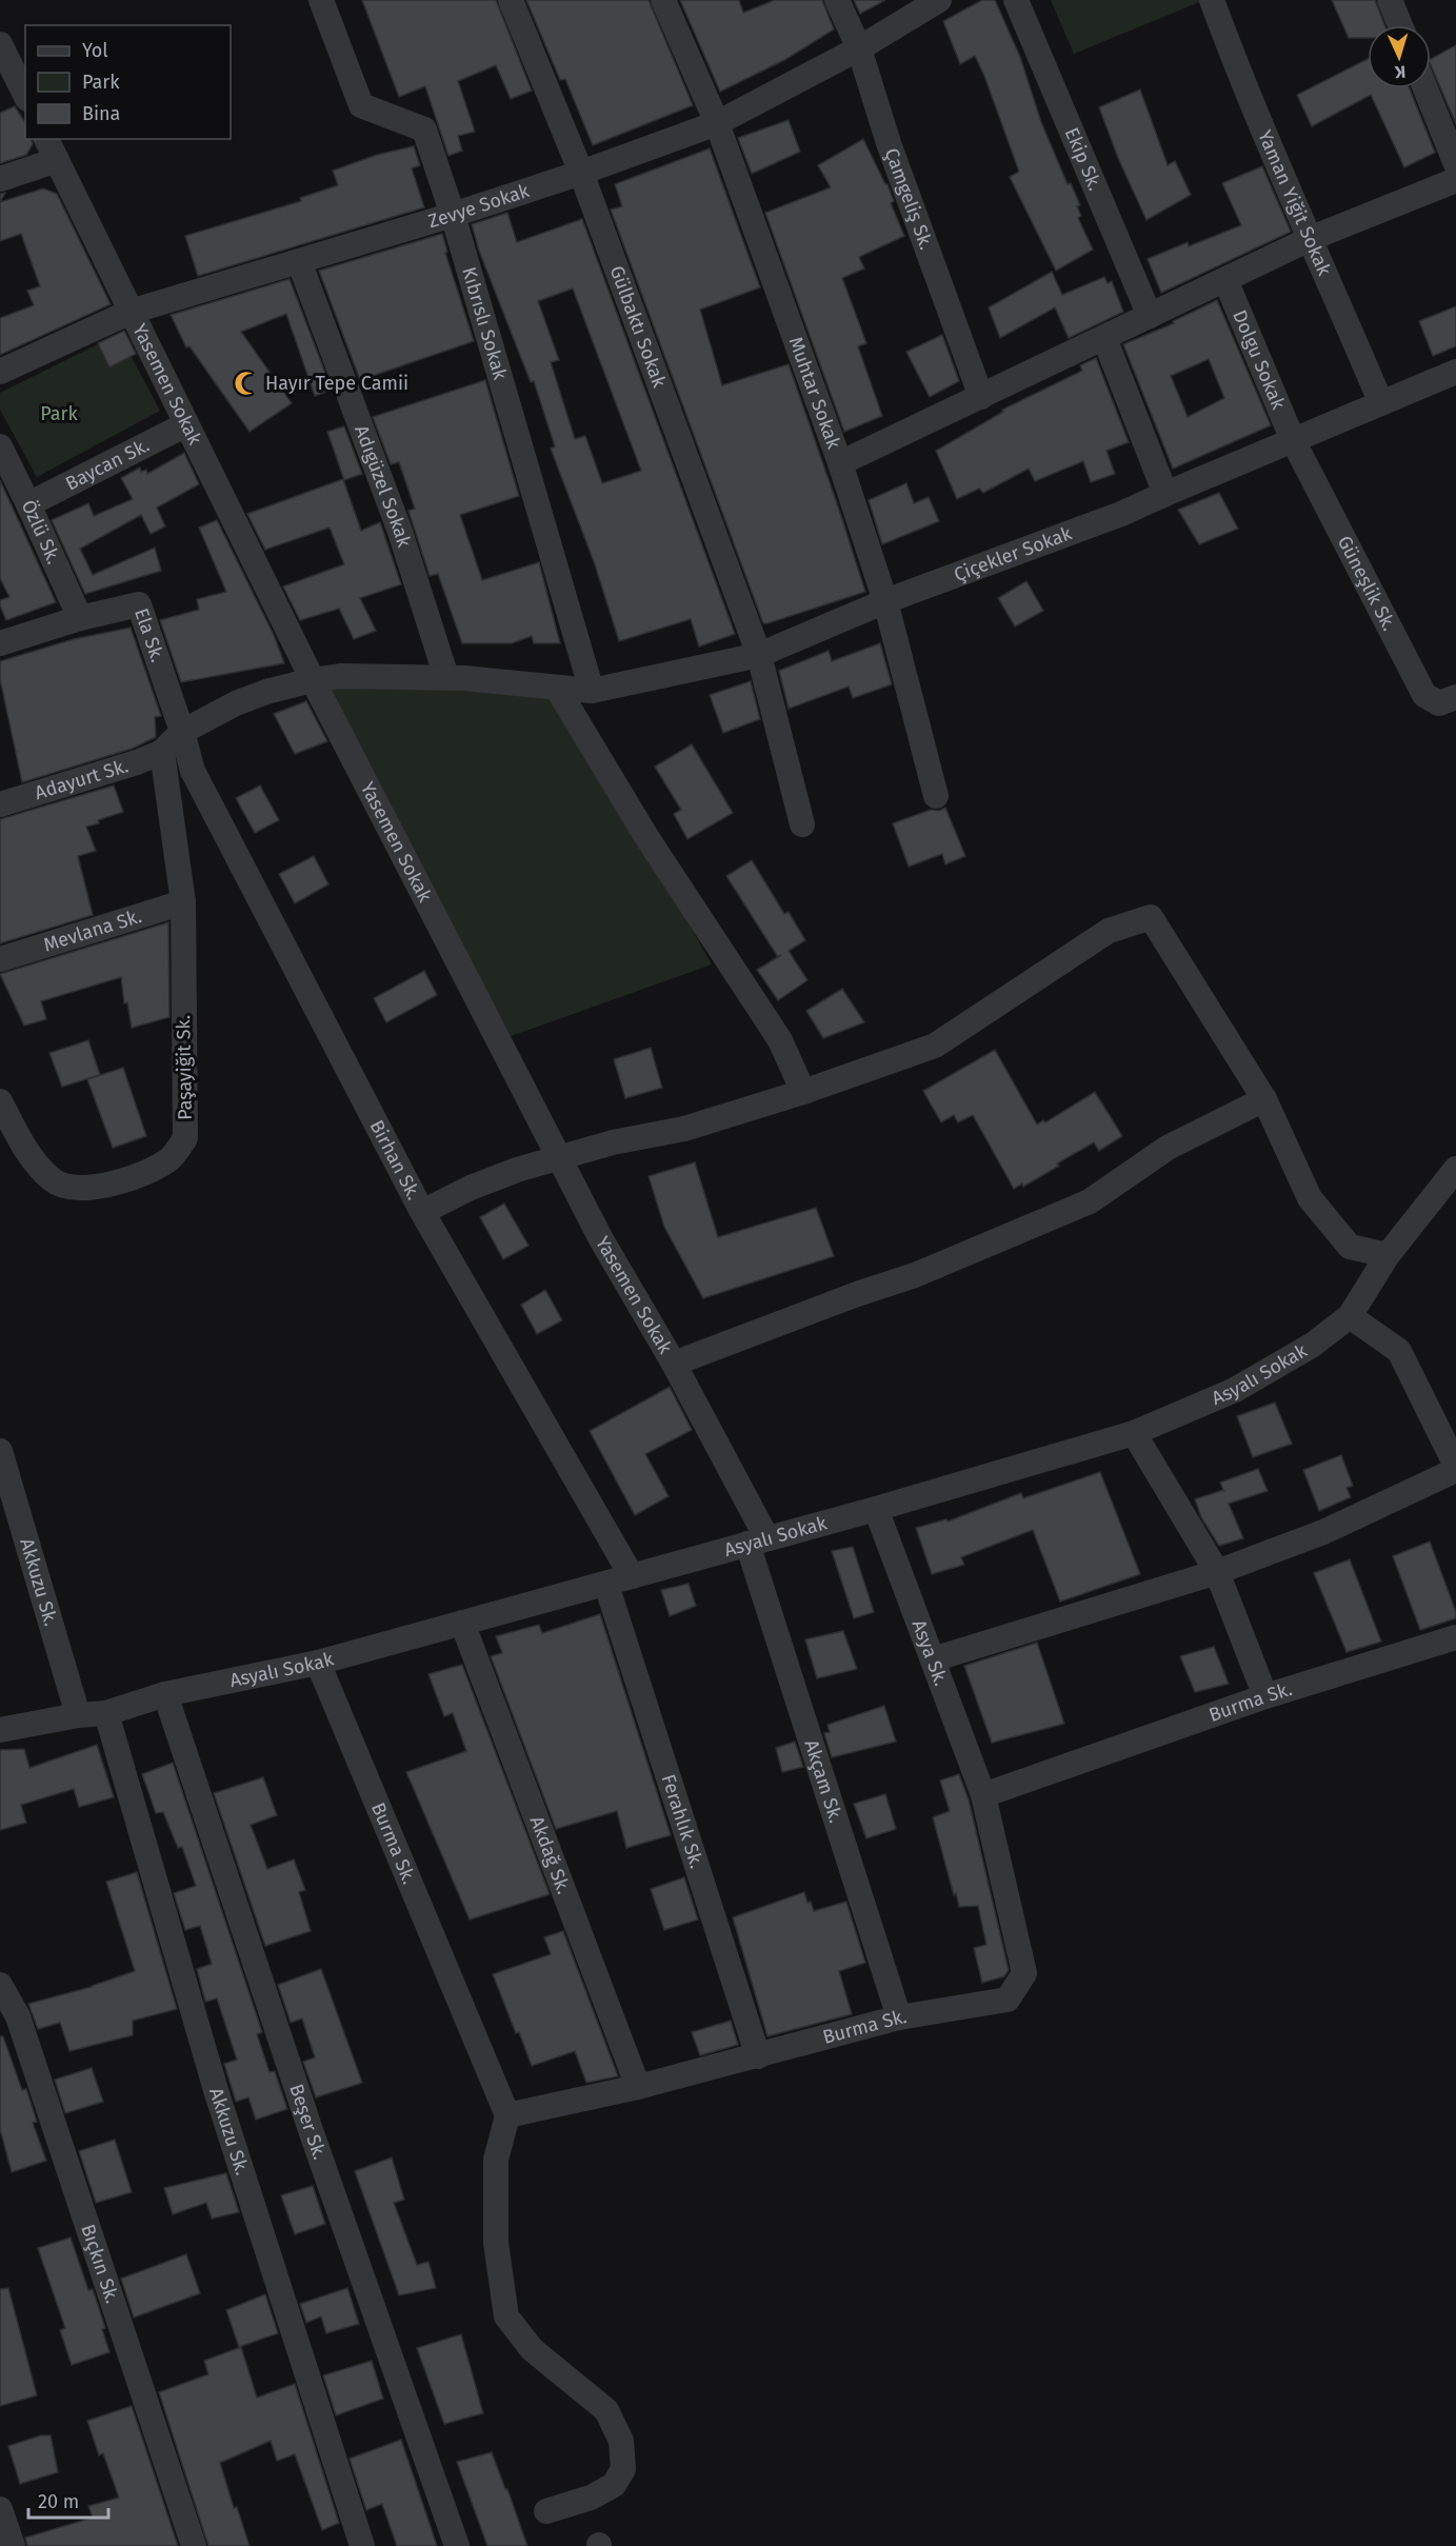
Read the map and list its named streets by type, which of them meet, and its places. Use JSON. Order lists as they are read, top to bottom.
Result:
{
  "streets": {
    "street": [
      "Ekip Sk.",
      "Çamgeliş Sk.",
      "Yaman Yiğit Sokak",
      "Zevye Sokak",
      "Kıbrıslı Sokak",
      "Gülbaktı Sokak",
      "Dolgu Sokak",
      "Yasemen Sokak",
      "Muhtar Sokak",
      "Baycan Sk.",
      "Adıgüzel Sokak",
      "Özlü Sk.",
      "Çiçekler Sokak",
      "Güneşlik Sk.",
      "Ela Sk.",
      "Adayurt Sk.",
      "Mevlana Sk.",
      "Paşayiğit Sk.",
      "Birhan Sk.",
      "Asyalı Sokak",
      "Akkuzu Sk.",
      "Asya Sk.",
      "Burma Sk.",
      "Akçam Sk.",
      "Ferahlık Sk.",
      "Akdağ Sk.",
      "Beşer Sk.",
      "Bıçkın Sk."
    ]
  },
  "crossings": [
    ["Çamgeliş Sk.", "Zevye Sokak"],
    ["Yaman Yiğit Sokak", "Çiçekler Sokak"],
    ["Zevye Sokak", "Kıbrıslı Sokak"],
    ["Zevye Sokak", "Gülbaktı Sokak"],
    ["Zevye Sokak", "Yasemen Sokak"],
    ["Zevye Sokak", "Muhtar Sokak"],
    ["Zevye Sokak", "Adıgüzel Sokak"],
    ["Kıbrıslı Sokak", "Çiçekler Sokak"],
    ["Gülbaktı Sokak", "Çiçekler Sokak"],
    ["Dolgu Sokak", "Çiçekler Sokak"],
    ["Dolgu Sokak", "Güneşlik Sk."],
    ["Yasemen Sokak", "Baycan Sk."],
    ["Yasemen Sokak", "Çiçekler Sokak"],
    ["Yasemen Sokak", "Asyalı Sokak"],
    ["Yasemen Sokak", "Akçam Sk."],
    ["Muhtar Sokak", "Çiçekler Sokak"],
    ["Baycan Sk.", "Özlü Sk."],
    ["Adıgüzel Sokak", "Çiçekler Sokak"],
    ["Özlü Sk.", "Ela Sk."],
    ["Çiçekler Sokak", "Güneşlik Sk."],
    ["Çiçekler Sokak", "Ela Sk."],
    ["Çiçekler Sokak", "Adayurt Sk."],
    ["Çiçekler Sokak", "Paşayiğit Sk."],
    ["Çiçekler Sokak", "Birhan Sk."],
    ["Ela Sk.", "Birhan Sk."],
    ["Adayurt Sk.", "Paşayiğit Sk."],
    ["Mevlana Sk.", "Paşayiğit Sk."],
    ["Birhan Sk.", "Asyalı Sokak"],
    ["Asyalı Sokak", "Akkuzu Sk."],
    ["Asyalı Sokak", "Asya Sk."],
    ["Asyalı Sokak", "Burma Sk."],
    ["Asyalı Sokak", "Akçam Sk."],
    ["Asyalı Sokak", "Ferahlık Sk."],
    ["Asyalı Sokak", "Akdağ Sk."],
    ["Asyalı Sokak", "Beşer Sk."],
    ["Asya Sk.", "Burma Sk."],
    ["Burma Sk.", "Akçam Sk."],
    ["Burma Sk.", "Ferahlık Sk."],
    ["Burma Sk.", "Akdağ Sk."]
  ],
  "parks": ["Park"],
  "places": {
    "mosque": ["Hayır Tepe Camii"]
  },
  "legend": ["Yol", "Park", "Bina"],
  "scale_bar": "20 m",
  "north": "bottom"
}
